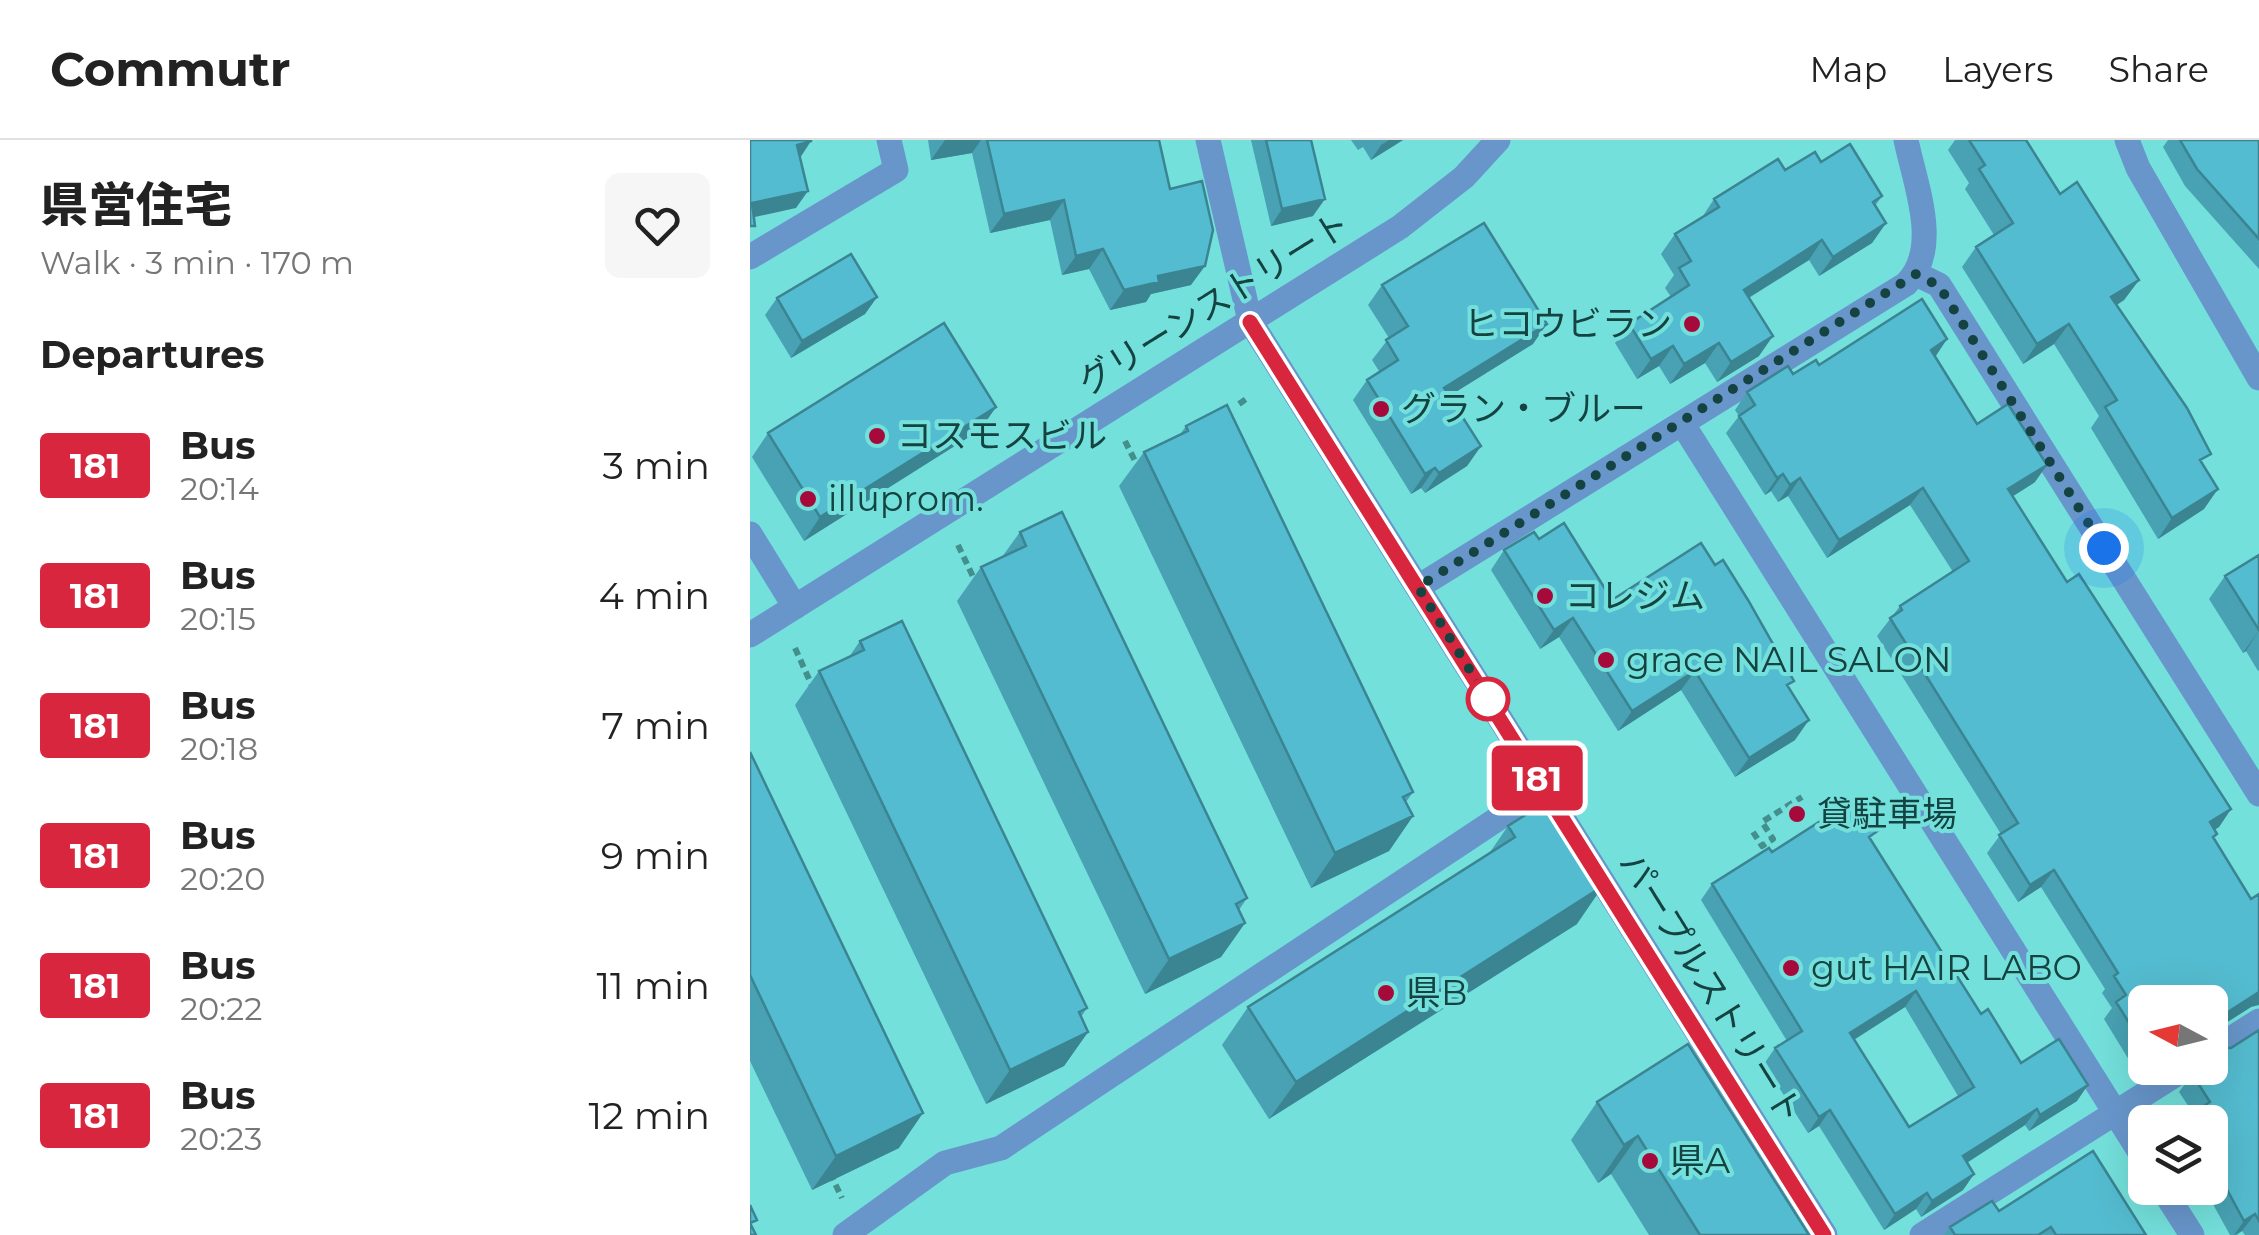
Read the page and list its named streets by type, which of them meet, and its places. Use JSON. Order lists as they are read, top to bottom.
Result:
{
  "streets": {
    "street": ["グリーンストリート", "パープルストリート"]
  },
  "crossings": [
    ["グリーンストリート", "パープルストリート"]
  ],
  "places": [
    "ヒコウビラン",
    "グラン・ブルー",
    "コスモスビル",
    "illuprom.",
    "コレジム",
    "grace NAIL SALON",
    "貸駐車場",
    "gut HAIR LABO",
    "県B",
    "県A"
  ],
  "lines": ["bus line 181"],
  "north": "left",
  "page": {
    "header": "Commutr",
    "nav": ["Map", "Layers", "Share"],
    "heading": [
      ["県営住宅", "Walk · 3 min · 170 m"],
      "Departures"
    ],
    "on_map": "181",
    "list": [
      {
        "mark": "181",
        "name": "Bus",
        "note": "20:14",
        "value": "3 min"
      },
      {
        "mark": "181",
        "name": "Bus",
        "note": "20:15",
        "value": "4 min"
      },
      {
        "mark": "181",
        "name": "Bus",
        "note": "20:18",
        "value": "7 min"
      },
      {
        "mark": "181",
        "name": "Bus",
        "note": "20:20",
        "value": "9 min"
      },
      {
        "mark": "181",
        "name": "Bus",
        "note": "20:22",
        "value": "11 min"
      },
      {
        "mark": "181",
        "name": "Bus",
        "note": "20:23",
        "value": "12 min"
      }
    ]
  }
}
